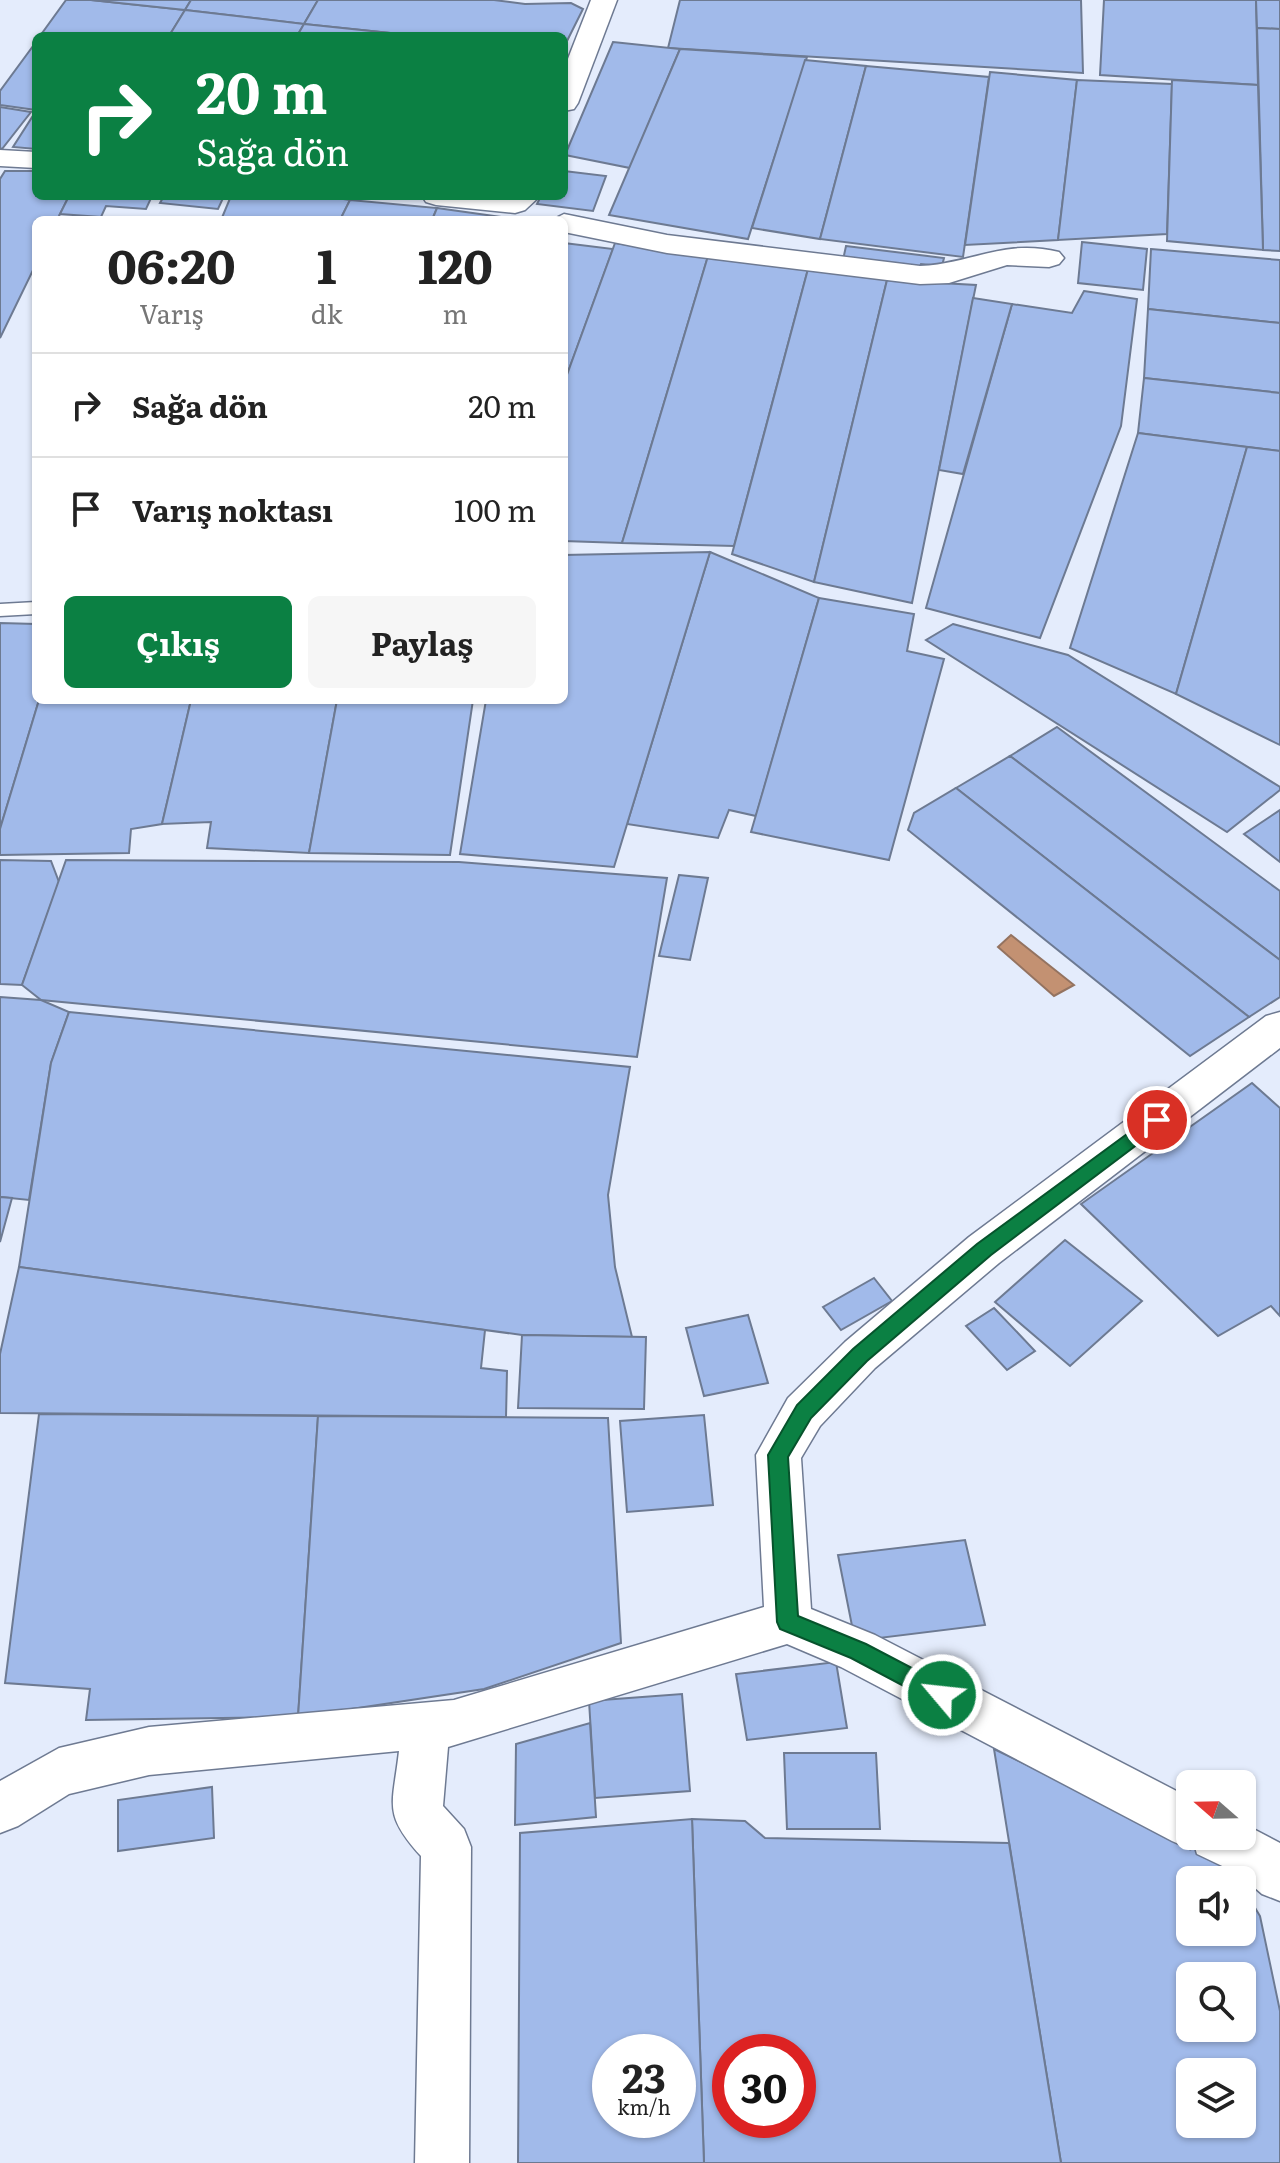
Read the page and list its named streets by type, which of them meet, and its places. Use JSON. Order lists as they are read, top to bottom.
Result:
{
  "north": "left",
  "page": {
    "turn": ["20 m", "Sağa dön"],
    "eta": [
      "06:20",
      "Varış",
      "1",
      "dk",
      "120",
      "m"
    ],
    "list": [
      {
        "name": "Sağa dön",
        "value": "20 m"
      },
      {
        "name": "Varış noktası",
        "value": "100 m"
      }
    ],
    "buttons": ["Çıkış", "Paylaş"],
    "speed": "23 km/h",
    "limit": "30"
  }
}
